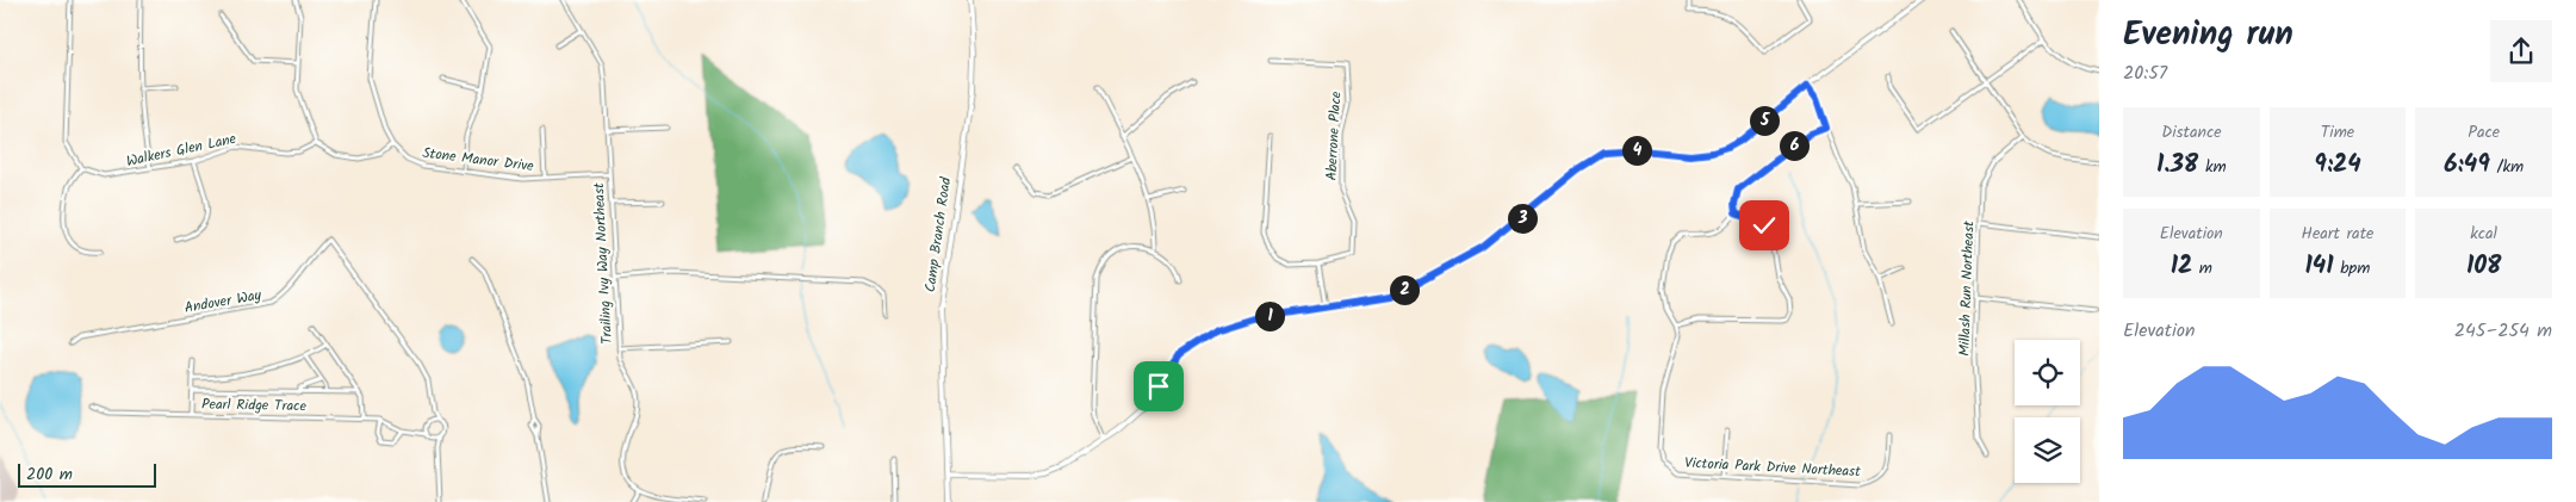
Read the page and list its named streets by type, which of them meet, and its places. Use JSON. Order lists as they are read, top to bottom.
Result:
{
  "streets": {
    "street": [
      "Aberrone Place",
      "Walkers Glen Lane",
      "Stone Manor Drive",
      "Camp Branch Road",
      "Trailing Ivy Way Northeast",
      "Millash Run Northeast",
      "Andover Way",
      "Pearl Ridge Trace",
      "Victoria Park Drive Northeast"
    ]
  },
  "crossings": [
    ["Stone Manor Drive", "Trailing Ivy Way Northeast"],
    ["Andover Way", "Pearl Ridge Trace"]
  ],
  "scale_bar": "200 m",
  "page": {
    "heading": ["Evening run", "20:57"],
    "stats": [
      ["Distance", "1.38 km"],
      ["Time", "9:24"],
      ["Pace", "6:49 /km"],
      ["Elevation", "12 m"],
      ["Heart rate", "141 bpm"],
      ["kcal", "108"]
    ],
    "pins": [
      "5",
      "6",
      "4",
      "3",
      "2",
      "1"
    ],
    "chart": ["Elevation", "245–254 m"],
    "scale": "200 m"
  }
}
